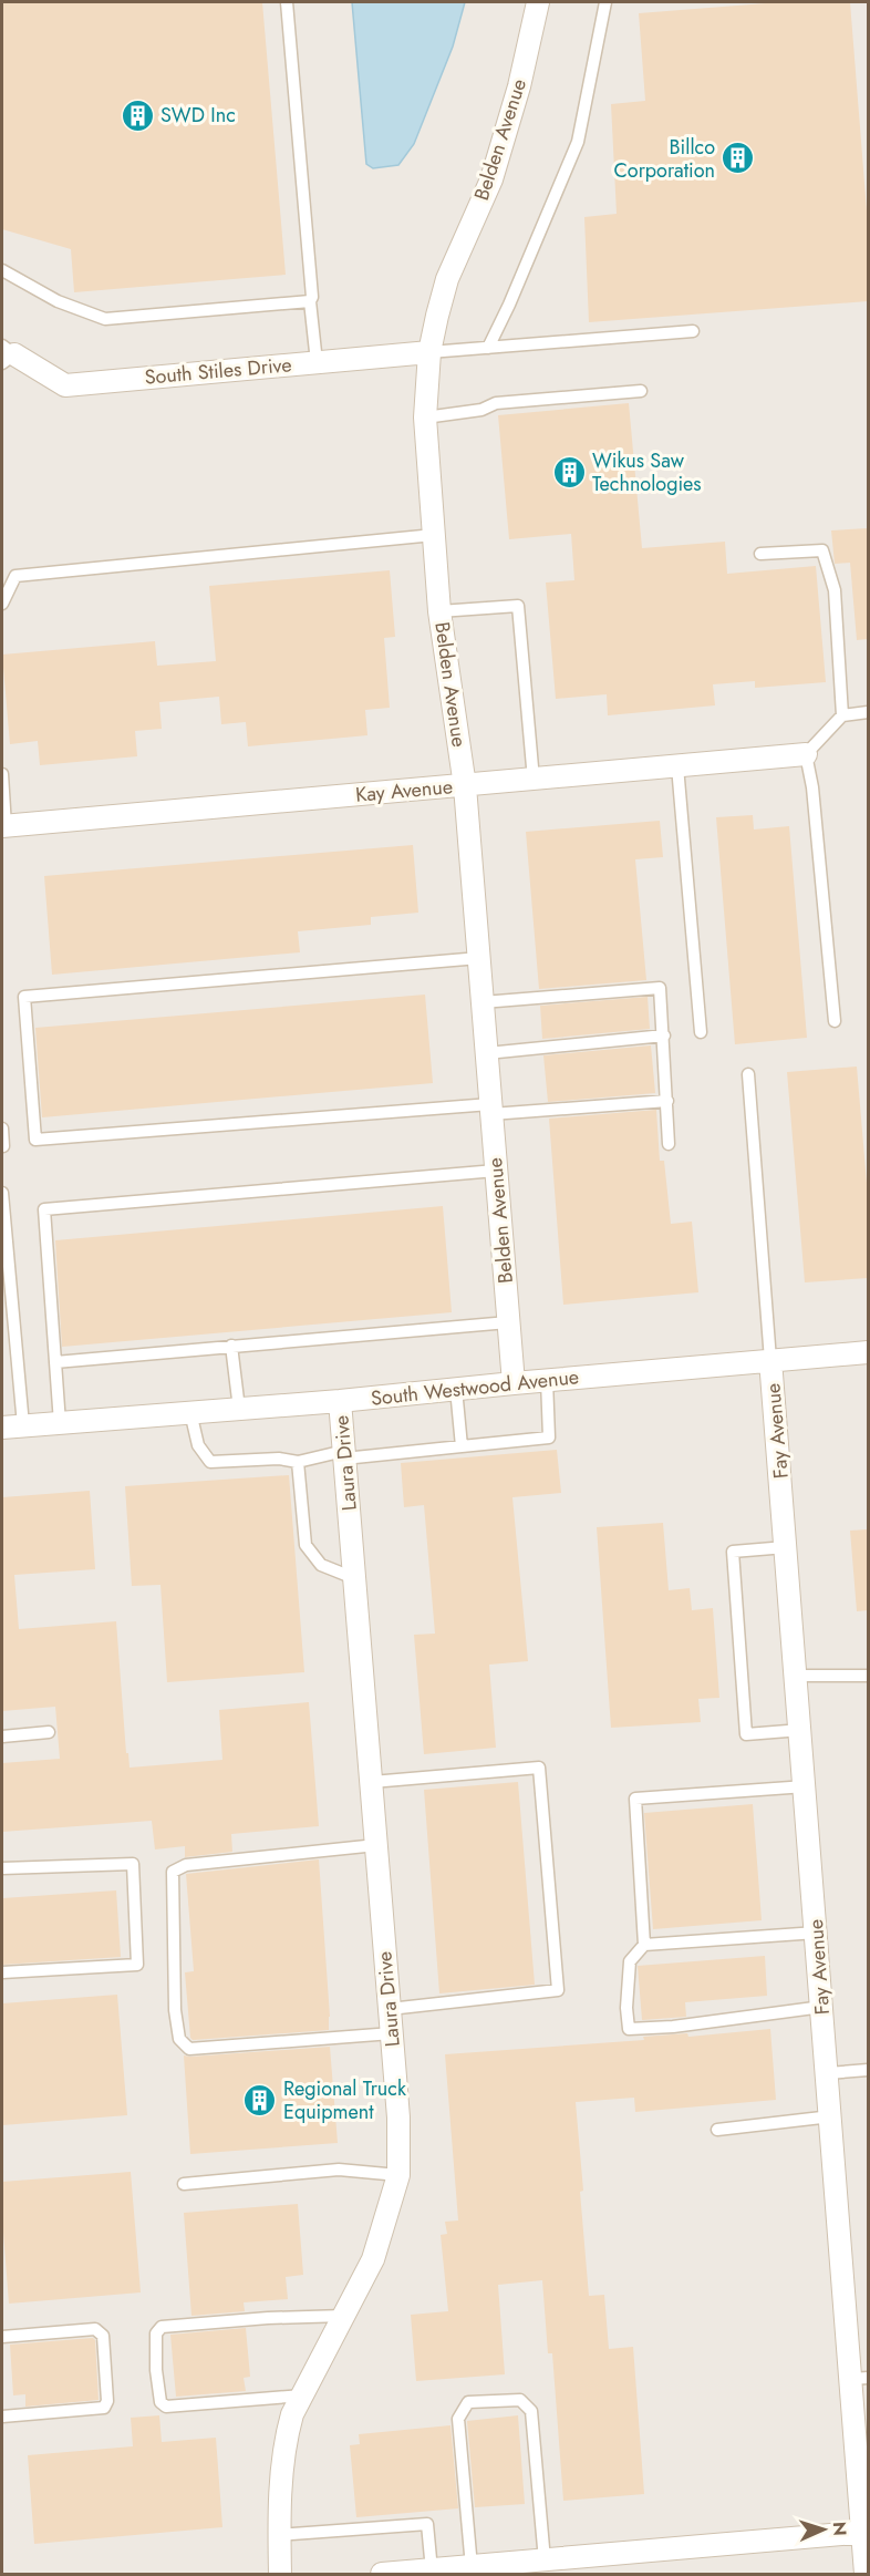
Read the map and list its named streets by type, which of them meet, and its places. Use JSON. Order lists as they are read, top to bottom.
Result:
{
  "streets": {
    "street": [
      "Belden Avenue",
      "South Stiles Drive",
      "Kay Avenue",
      "South Westwood Avenue",
      "Fay Avenue",
      "Laura Drive"
    ]
  },
  "crossings": [
    ["Belden Avenue", "South Stiles Drive"],
    ["Belden Avenue", "Kay Avenue"],
    ["Belden Avenue", "South Westwood Avenue"],
    ["South Westwood Avenue", "Fay Avenue"],
    ["South Westwood Avenue", "Laura Drive"]
  ],
  "places": {
    "building": [
      "SWD Inc",
      "Billco Corporation",
      "Wikus Saw Technologies",
      "Regional Truck Equipment"
    ]
  },
  "north": "right"
}
